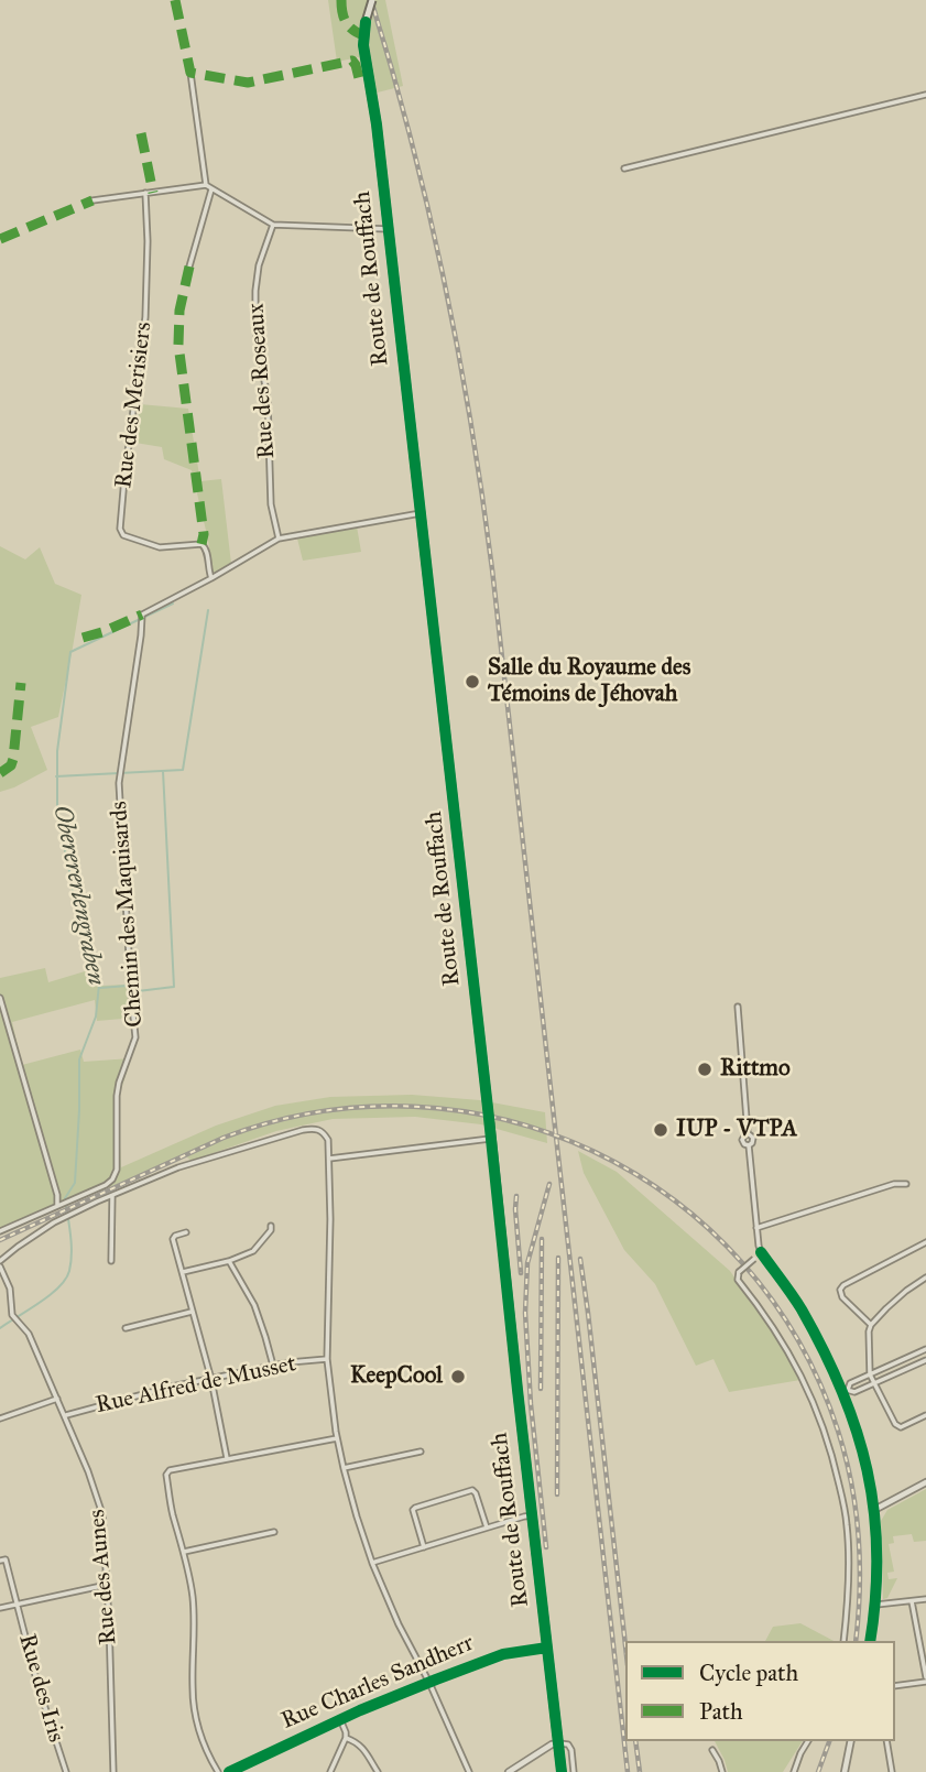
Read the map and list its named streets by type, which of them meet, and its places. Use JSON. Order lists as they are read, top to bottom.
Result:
{
  "streets": {
    "main road": ["Route de Rouffach"],
    "street": [
      "Rue des Roseaux",
      "Rue des Merisiers",
      "Chemin des Maquisards",
      "Rue Alfred de Musset",
      "Rue des Aunes",
      "Rue Charles Sandherr",
      "Rue des Iris"
    ]
  },
  "crossings": [
    ["Route de Rouffach", "Rue Charles Sandherr"],
    ["Rue des Merisiers", "Chemin des Maquisards"],
    ["Rue Alfred de Musset", "Rue des Aunes"]
  ],
  "water": ["Oberererlengraben"],
  "places": [
    "Salle du Royaume des Témoins de Jéhovah",
    "Rittmo",
    "IUP - VTPA",
    "KeepCool"
  ],
  "legend": ["Cycle path", "Path"]
}
